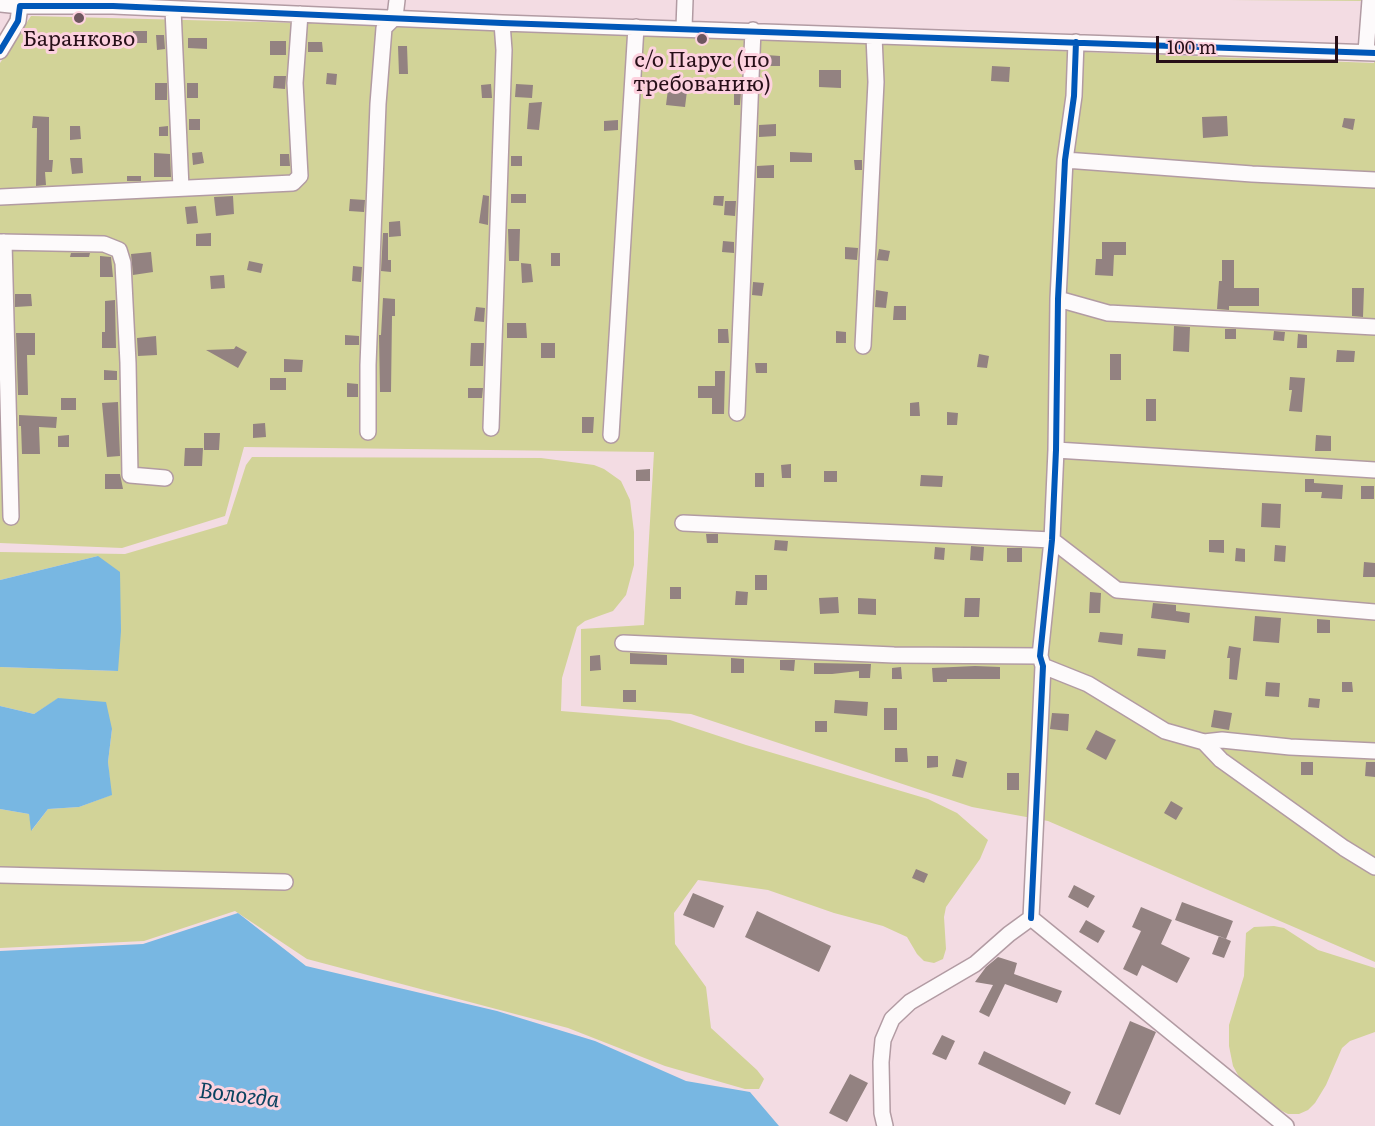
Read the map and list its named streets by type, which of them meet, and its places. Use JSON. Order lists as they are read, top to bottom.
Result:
{
  "water": ["Вологда"],
  "places": ["Баранково", "с/о Парус (по требованию)"],
  "scale_bar": "100 m"
}
